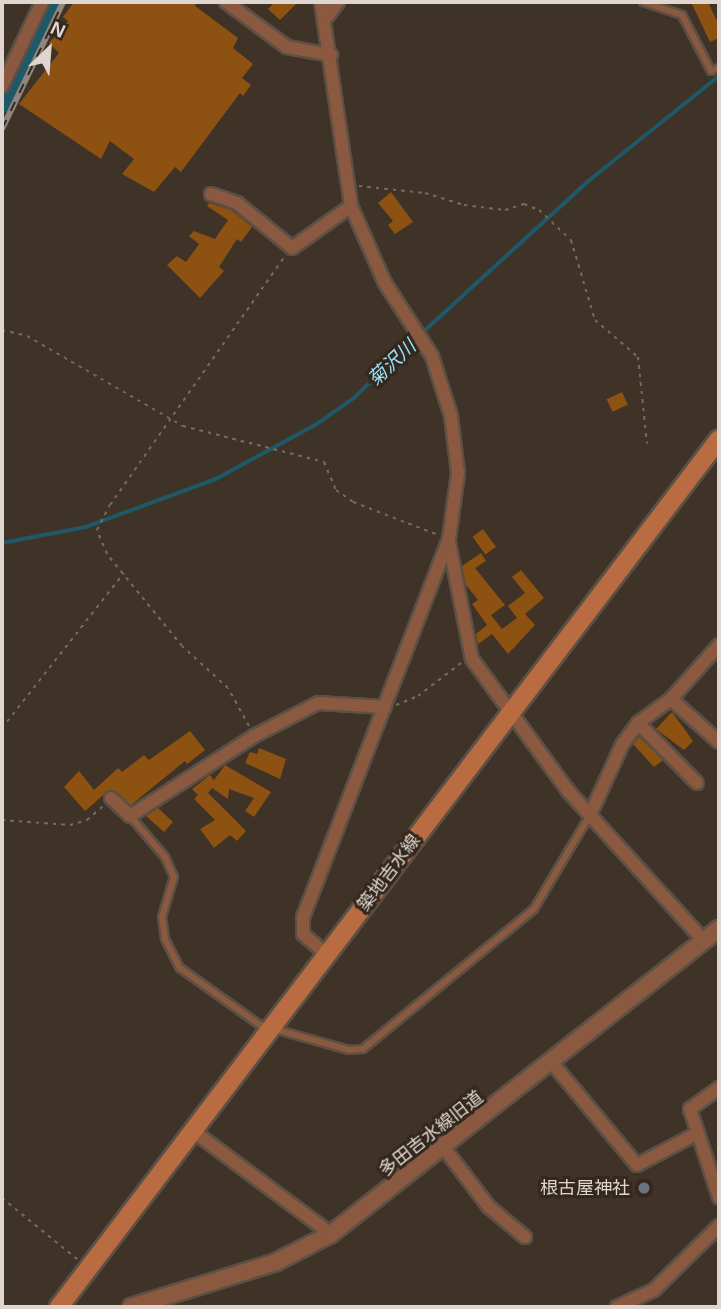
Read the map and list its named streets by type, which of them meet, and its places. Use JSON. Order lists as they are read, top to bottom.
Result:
{
  "streets": {
    "main road": ["築地吉水線"],
    "street": ["多田吉水線旧道"]
  },
  "water": ["菊沢川"],
  "places": ["根古屋神社"],
  "north": "top right"
}
